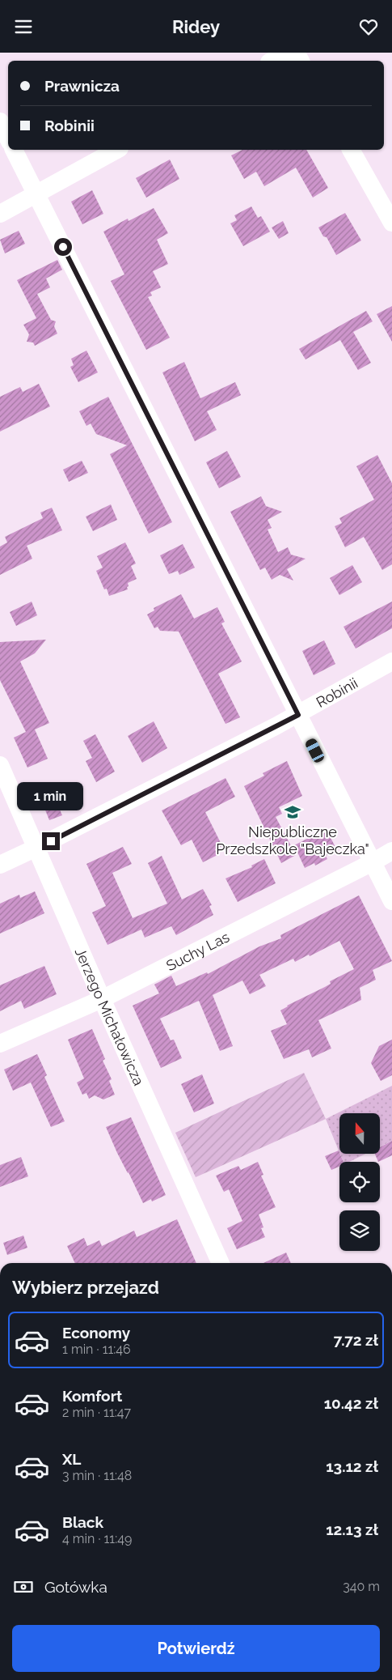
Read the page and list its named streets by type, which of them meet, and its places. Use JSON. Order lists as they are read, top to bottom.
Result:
{
  "streets": {
    "street": ["Robinii", "Suchy Las", "Jerzego Michałowicza"]
  },
  "crossings": [
    ["Robinii", "Jerzego Michałowicza"],
    ["Suchy Las", "Jerzego Michałowicza"]
  ],
  "places": {
    "school or university": ["Niepubliczne Przedszkole \"Bajeczka\""]
  },
  "north": "top",
  "page": {
    "header": "Ridey",
    "banner": ["Prawnicza", "Robinii"],
    "bubble": "1 min",
    "heading": "Wybierz przejazd",
    "list": [
      {
        "name": "Economy",
        "note": "1 min · 11:46",
        "value": "7.72 zł"
      },
      {
        "name": "Komfort",
        "note": "2 min · 11:47",
        "value": "10.42 zł"
      },
      {
        "name": "XL",
        "note": "3 min · 11:48",
        "value": "13.12 zł"
      },
      {
        "name": "Black",
        "note": "4 min · 11:49",
        "value": "12.13 zł"
      }
    ],
    "pay": ["Gotówka", "340 m"],
    "buttons": "Potwierdź"
  }
}
